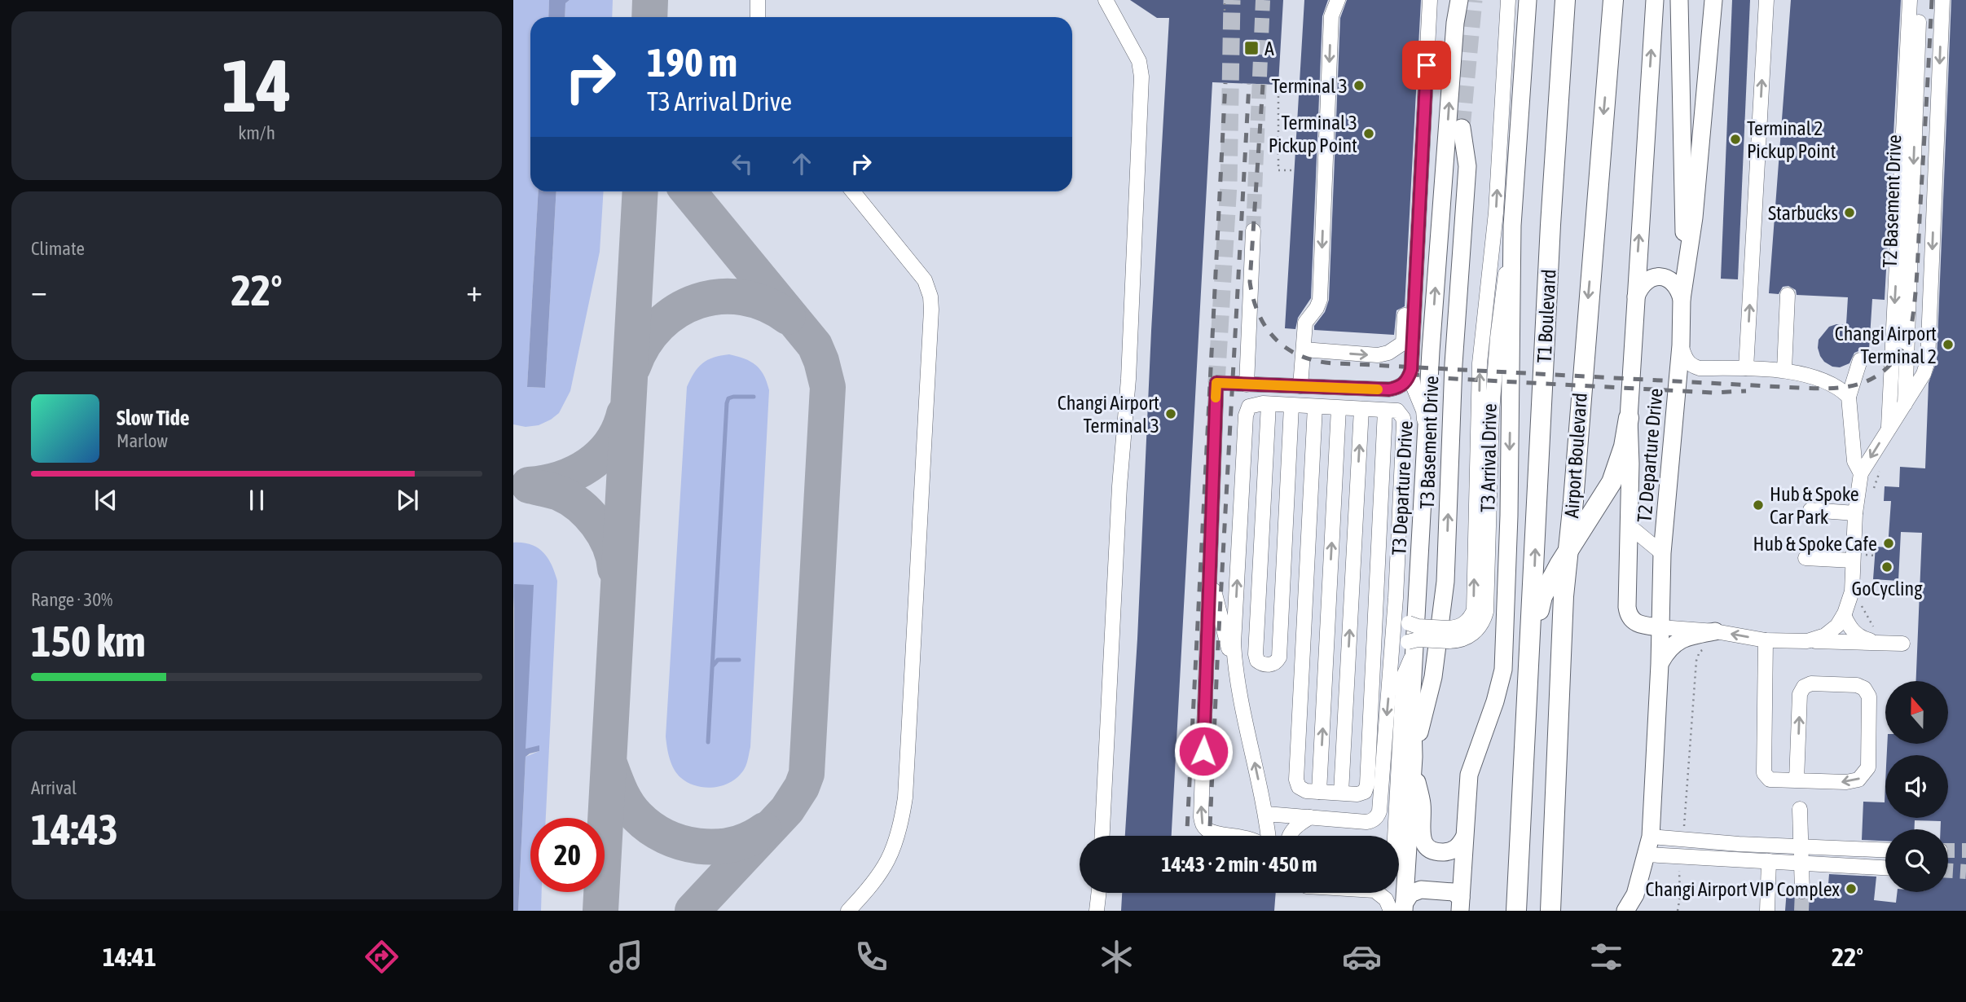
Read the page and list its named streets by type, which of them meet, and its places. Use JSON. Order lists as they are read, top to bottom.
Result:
{
  "streets": {
    "highway": ["T1 Boulevard", "Airport Boulevard"],
    "main road": [
      "T3 Basement Drive",
      "T2 Departure Drive",
      "T3 Arrival Drive",
      "T3 Departure Drive"
    ],
    "lane": ["T2 Basement Drive"]
  },
  "crossings": [
    ["T3 Basement Drive", "T3 Departure Drive"]
  ],
  "one_way": ["T3 Basement Drive", "T3 Departure Drive"],
  "places": {
    "transit": ["A"],
    "other": [
      "Terminal 3",
      "Terminal 3 Pickup Point",
      "Terminal 2 Pickup Point",
      "Starbucks",
      "Changi Airport Terminal 2",
      "Changi Airport Terminal 3",
      "Hub & Spoke Car Park",
      "Hub & Spoke Cafe",
      "GoCycling",
      "Changi Airport VIP Complex"
    ]
  },
  "north": "top",
  "page": {
    "tile": [
      ["14", "km/h"],
      "Climate",
      ["Range · 30%", "150 km"],
      ["Arrival", "14:43"]
    ],
    "turn": ["190 m", "T3 Arrival Drive"],
    "heat": ["−", "22°", "+"],
    "song": ["Slow Tide", "Marlow"],
    "limit": "20",
    "trip": "14:43 · 2 min · 450 m",
    "tabs": ["14:41", "22°"]
  }
}
